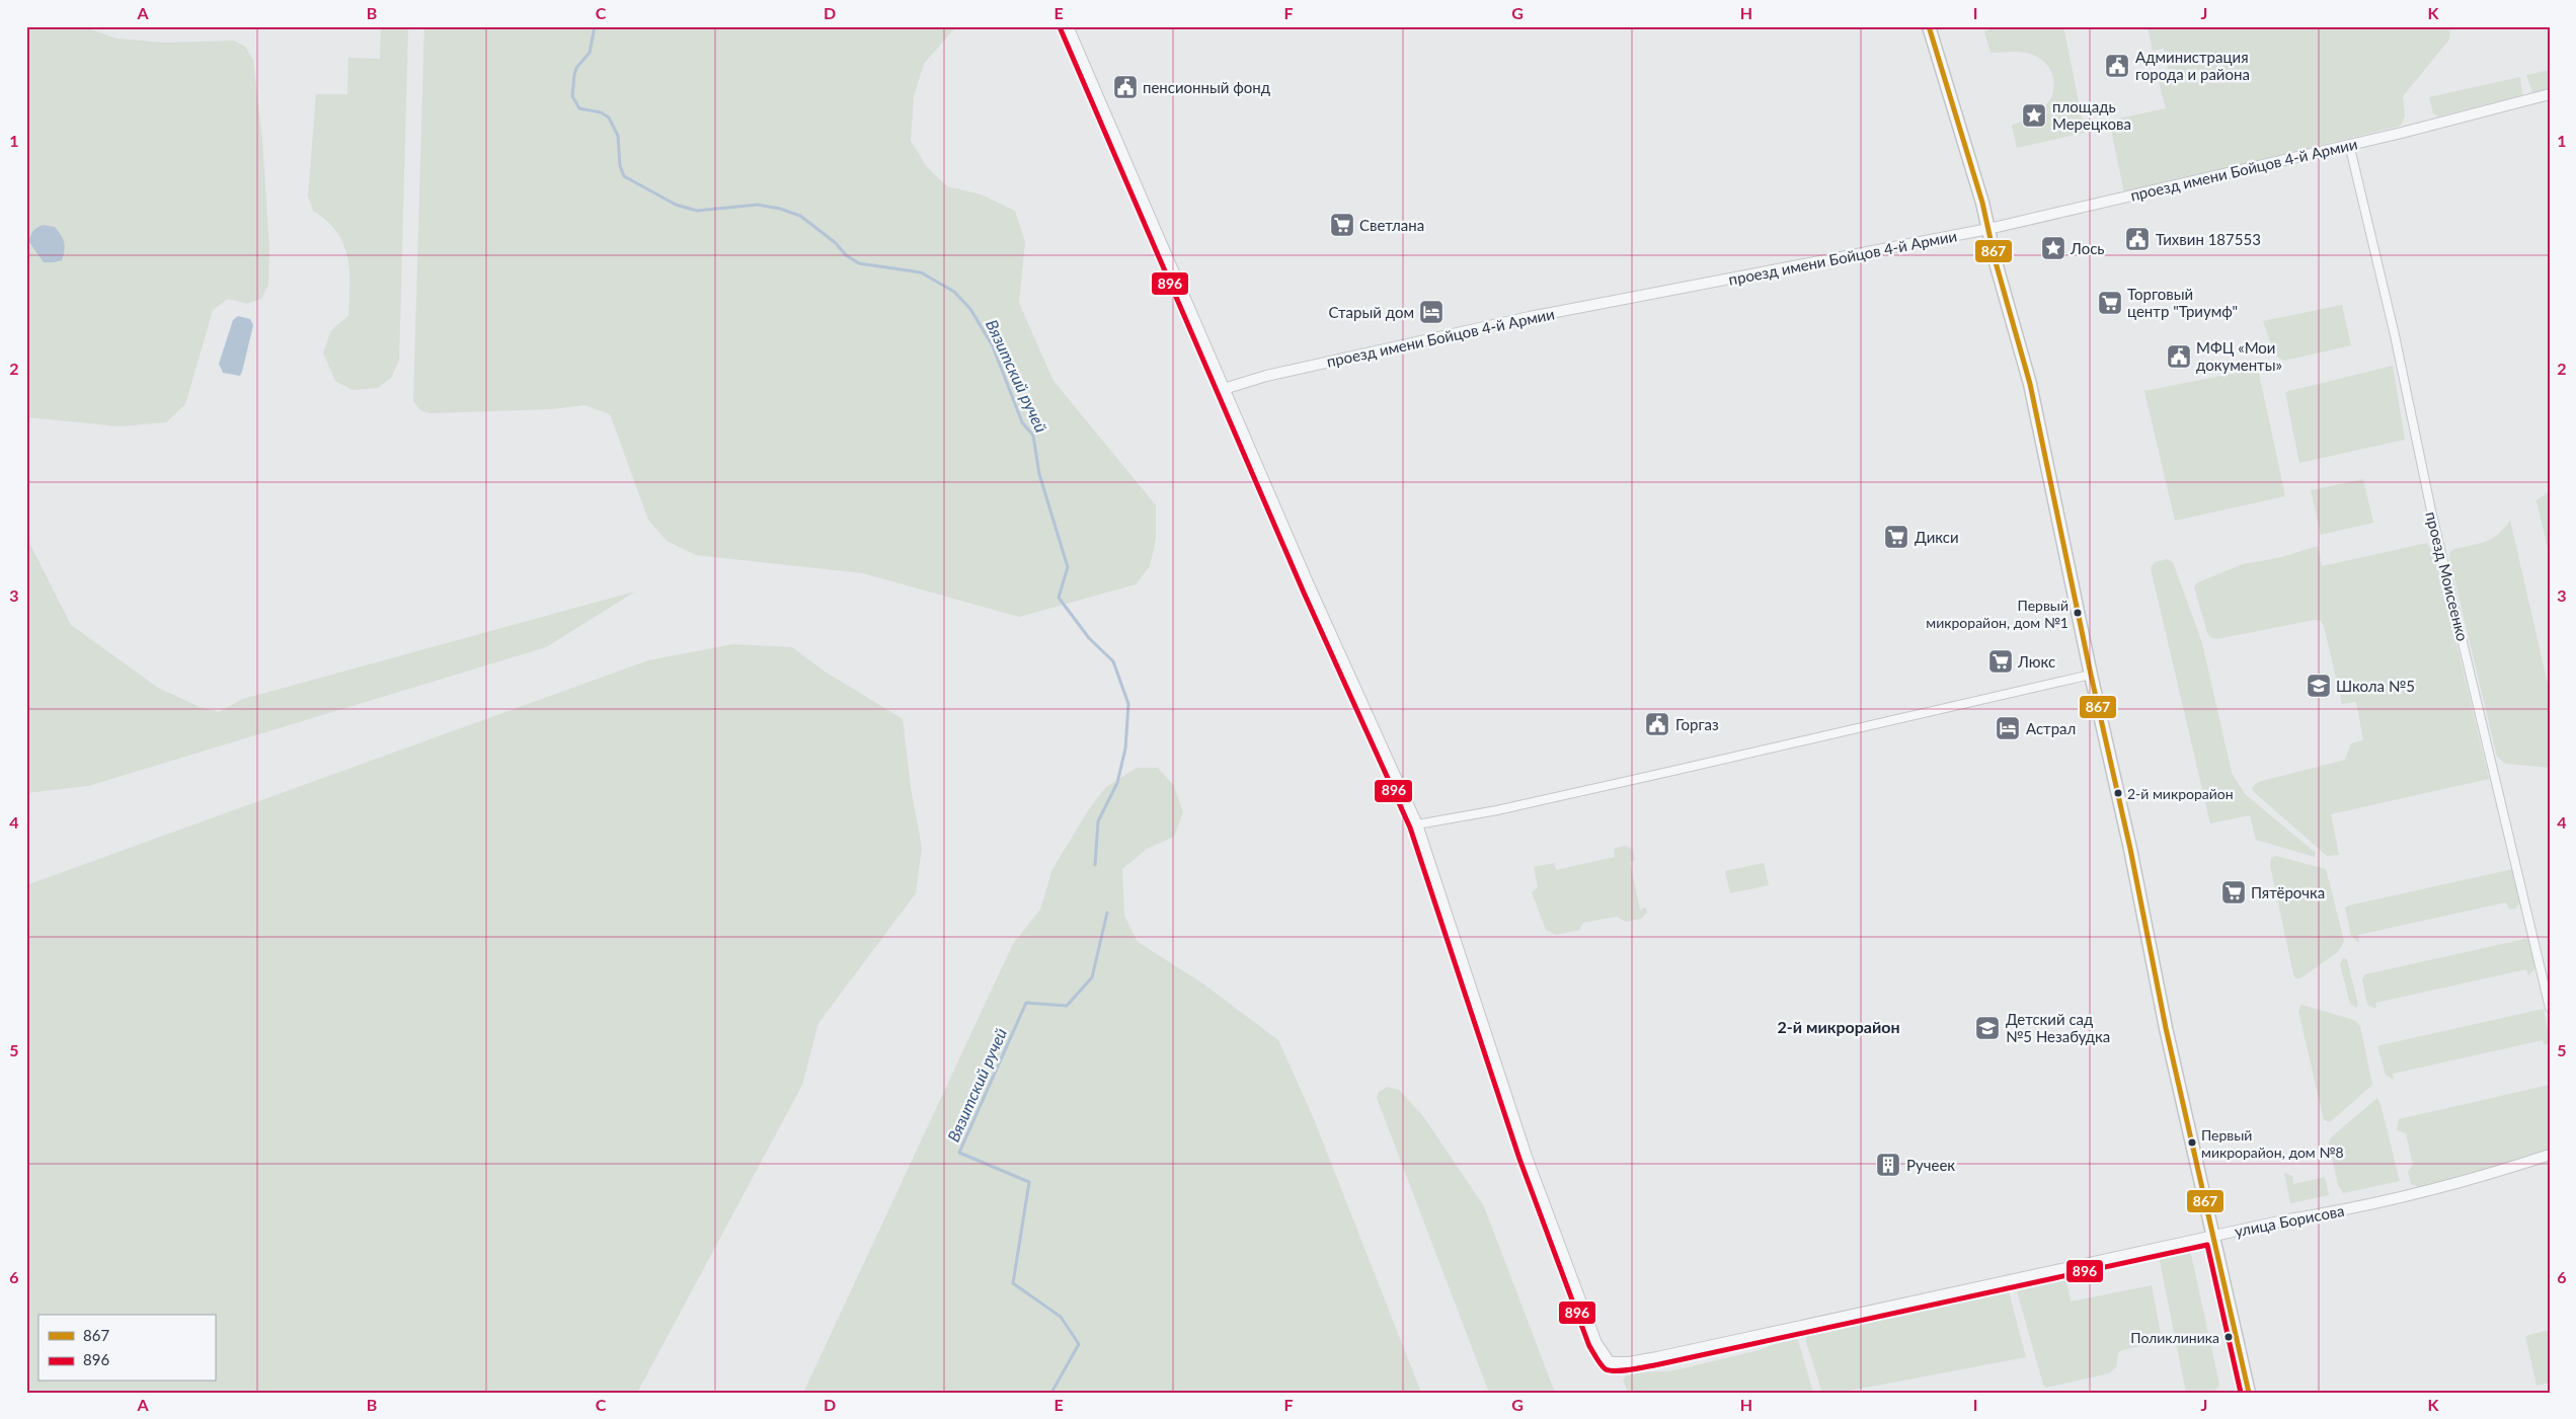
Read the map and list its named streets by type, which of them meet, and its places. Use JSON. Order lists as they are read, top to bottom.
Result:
{
  "streets": {
    "street": ["проезд имени Бойцов 4-й Армии", "проезд Моисеенко", "улица Борисова"]
  },
  "crossings": [
    ["проезд имени Бойцов 4-й Армии", "проезд Моисеенко"]
  ],
  "districts": ["2-й микрорайон"],
  "water": ["Вязитский ручей"],
  "places": {
    "public building": [
      "Администрация города и района",
      "пенсионный фонд",
      "Тихвин 187553",
      "МФЦ «Мои документы»",
      "Горгаз"
    ],
    "place": ["площадь Мерецкова", "Лось"],
    "supermarket": [
      "Светлана",
      "Торговый центр \"Триумф\"",
      "Дикси",
      "Люкс",
      "Пятёрочка"
    ],
    "hotel": ["Старый дом", "Астрал"],
    "other": [
      "Первый микрорайон, дом №1",
      "2-й микрорайон",
      "Первый микрорайон, дом №8",
      "Поликлиника"
    ],
    "school or university": ["Школа №5", "Детский сад №5 Незабудка"],
    "building": ["Ручеек"]
  },
  "lines": ["transit line 867", "transit line 896"],
  "legend": ["867", "896"],
  "grid": {
    "columns": [
      "A",
      "B",
      "C",
      "D",
      "E",
      "F",
      "G",
      "H",
      "I",
      "J",
      "K"
    ],
    "rows": [
      "1",
      "2",
      "3",
      "4",
      "5",
      "6"
    ]
  }
}
